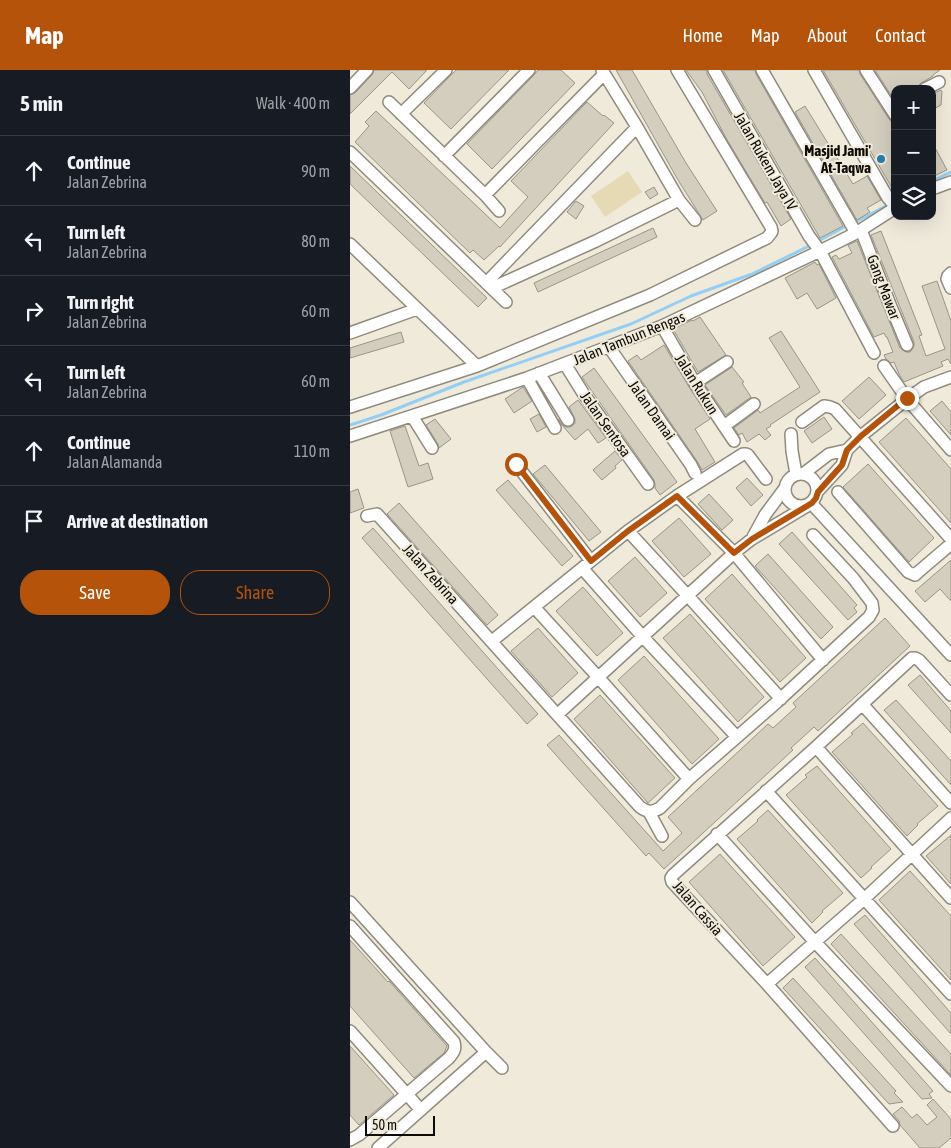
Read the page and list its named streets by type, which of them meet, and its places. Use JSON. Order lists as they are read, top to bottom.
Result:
{
  "streets": {
    "street": [
      "Jalan Rukem Jaya IV",
      "Gang Mawar",
      "Jalan Tambun Rengas",
      "Jalan Rukun",
      "Jalan Damai",
      "Jalan Sentosa",
      "Jalan Zebrina",
      "Jalan Cassia"
    ]
  },
  "crossings": [
    ["Jalan Rukem Jaya IV", "Jalan Tambun Rengas"],
    ["Gang Mawar", "Jalan Tambun Rengas"],
    ["Jalan Tambun Rengas", "Jalan Rukun"],
    ["Jalan Tambun Rengas", "Jalan Damai"],
    ["Jalan Tambun Rengas", "Jalan Sentosa"]
  ],
  "places": ["Masjid Jami' At-Taqwa"],
  "scale_bar": "50 m",
  "page": {
    "header": "Map",
    "nav": [
      "Home",
      "Map",
      "About",
      "Contact"
    ],
    "heading": ["5 min", "Walk · 400 m"],
    "map_buttons": ["+", "−"],
    "list": [
      ["Continue", "Jalan Zebrina", "90 m"],
      ["Turn left", "Jalan Zebrina", "80 m"],
      ["Turn right", "Jalan Zebrina", "60 m"],
      ["Turn left", "Jalan Zebrina", "60 m"],
      ["Continue", "Jalan Alamanda", "110 m"],
      "Arrive at destination"
    ],
    "buttons": ["Save", "Share"],
    "scale": "50 m"
  }
}
